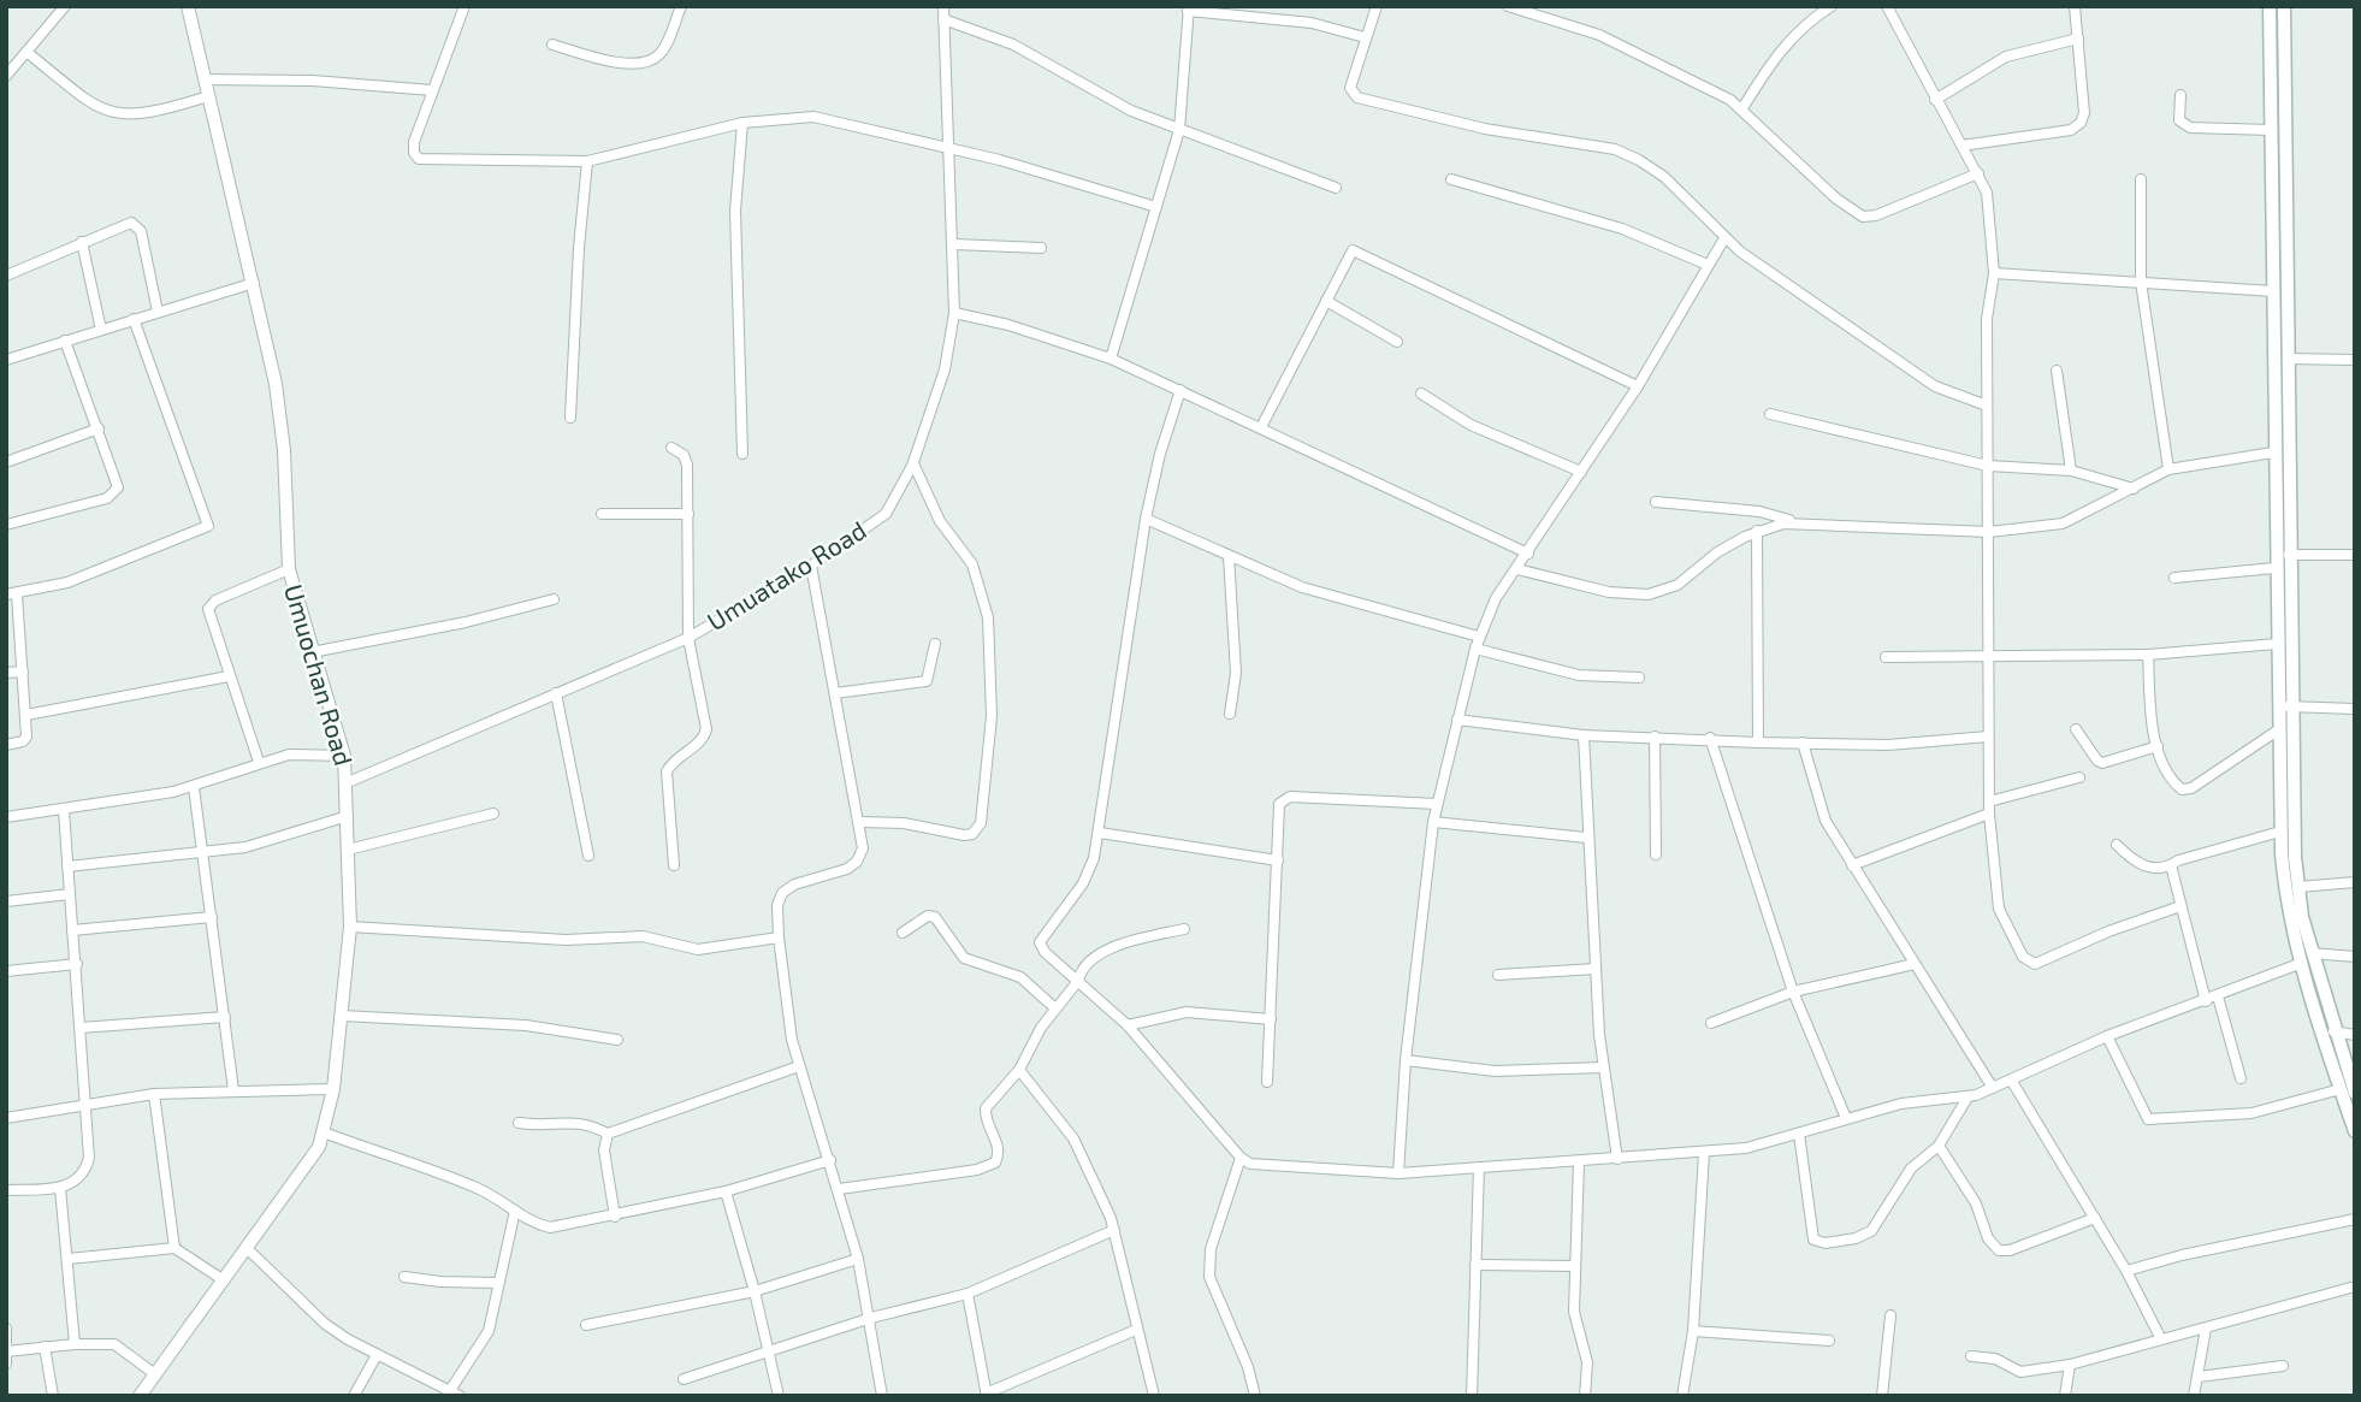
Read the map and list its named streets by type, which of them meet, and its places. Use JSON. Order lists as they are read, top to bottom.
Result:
{
  "streets": {
    "street": ["Umuatako Road", "Umuochan Road"]
  },
  "crossings": [
    ["Umuatako Road", "Umuochan Road"]
  ]
}
